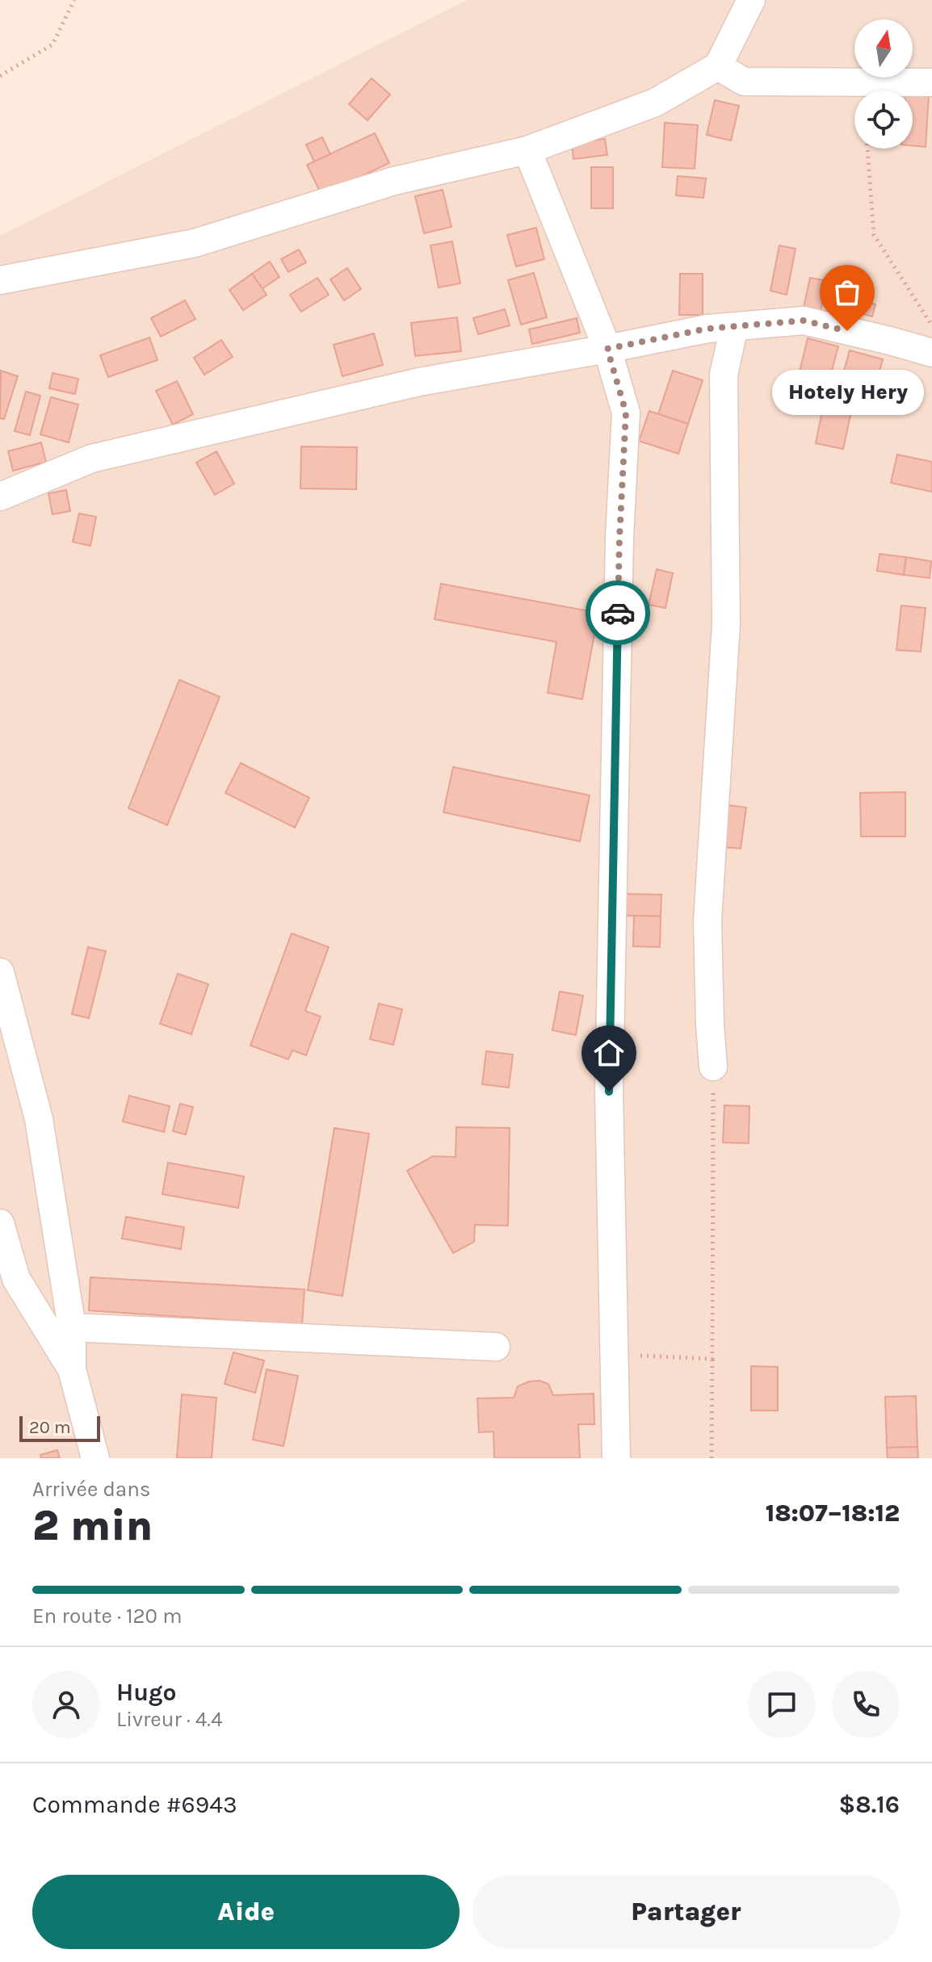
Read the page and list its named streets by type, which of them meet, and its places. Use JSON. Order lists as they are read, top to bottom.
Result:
{
  "places": ["Hotely Hery"],
  "scale_bar": "20 m",
  "north": "top",
  "page": {
    "bubble": "Hotely Hery",
    "scale": "20 m",
    "heading": ["2 min", "Arrivée dans", "18:07–18:12"],
    "panel": [
      "Hugo",
      "Livreur · 4.4",
      "Commande #6943",
      "$8.16"
    ],
    "bar": "En route · 120 m",
    "buttons": ["Aide", "Partager"]
  }
}
